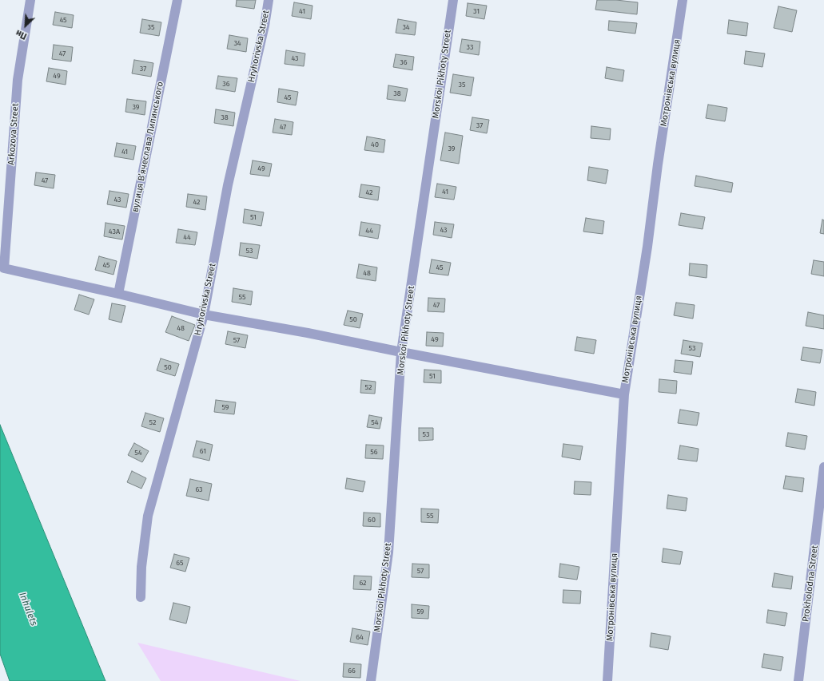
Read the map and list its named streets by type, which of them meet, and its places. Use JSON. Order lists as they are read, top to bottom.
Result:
{
  "streets": {
    "street": [
      "Hryhorivska Street",
      "Morskoi Pikhoty Street",
      "Мотронівська вулиця",
      "Arkozova Street",
      "вулиця В’ячеслава Липинського",
      "Prokholodna Street"
    ]
  },
  "crossings": [
    ["Arkozova Street", "вулиця В’ячеслава Липинського"]
  ],
  "water": ["Inhulets"],
  "house_numbers": [
    "41",
    "31",
    "45",
    "35",
    "34",
    "34",
    "33",
    "47",
    "43",
    "36",
    "37",
    "49",
    "36",
    "35",
    "38",
    "45",
    "39",
    "38",
    "37",
    "47",
    "40",
    "39",
    "41",
    "49",
    "47",
    "41",
    "42",
    "43",
    "42",
    "51",
    "43",
    "44",
    "43А",
    "44",
    "53",
    "45",
    "45",
    "48",
    "55",
    "47",
    "50",
    "48",
    "49",
    "57",
    "53",
    "50",
    "51",
    "52",
    "59",
    "52",
    "54",
    "53",
    "61",
    "56",
    "54",
    "63",
    "55",
    "60",
    "65",
    "57",
    "62",
    "59",
    "64",
    "66"
  ],
  "north": "bottom left"
}
